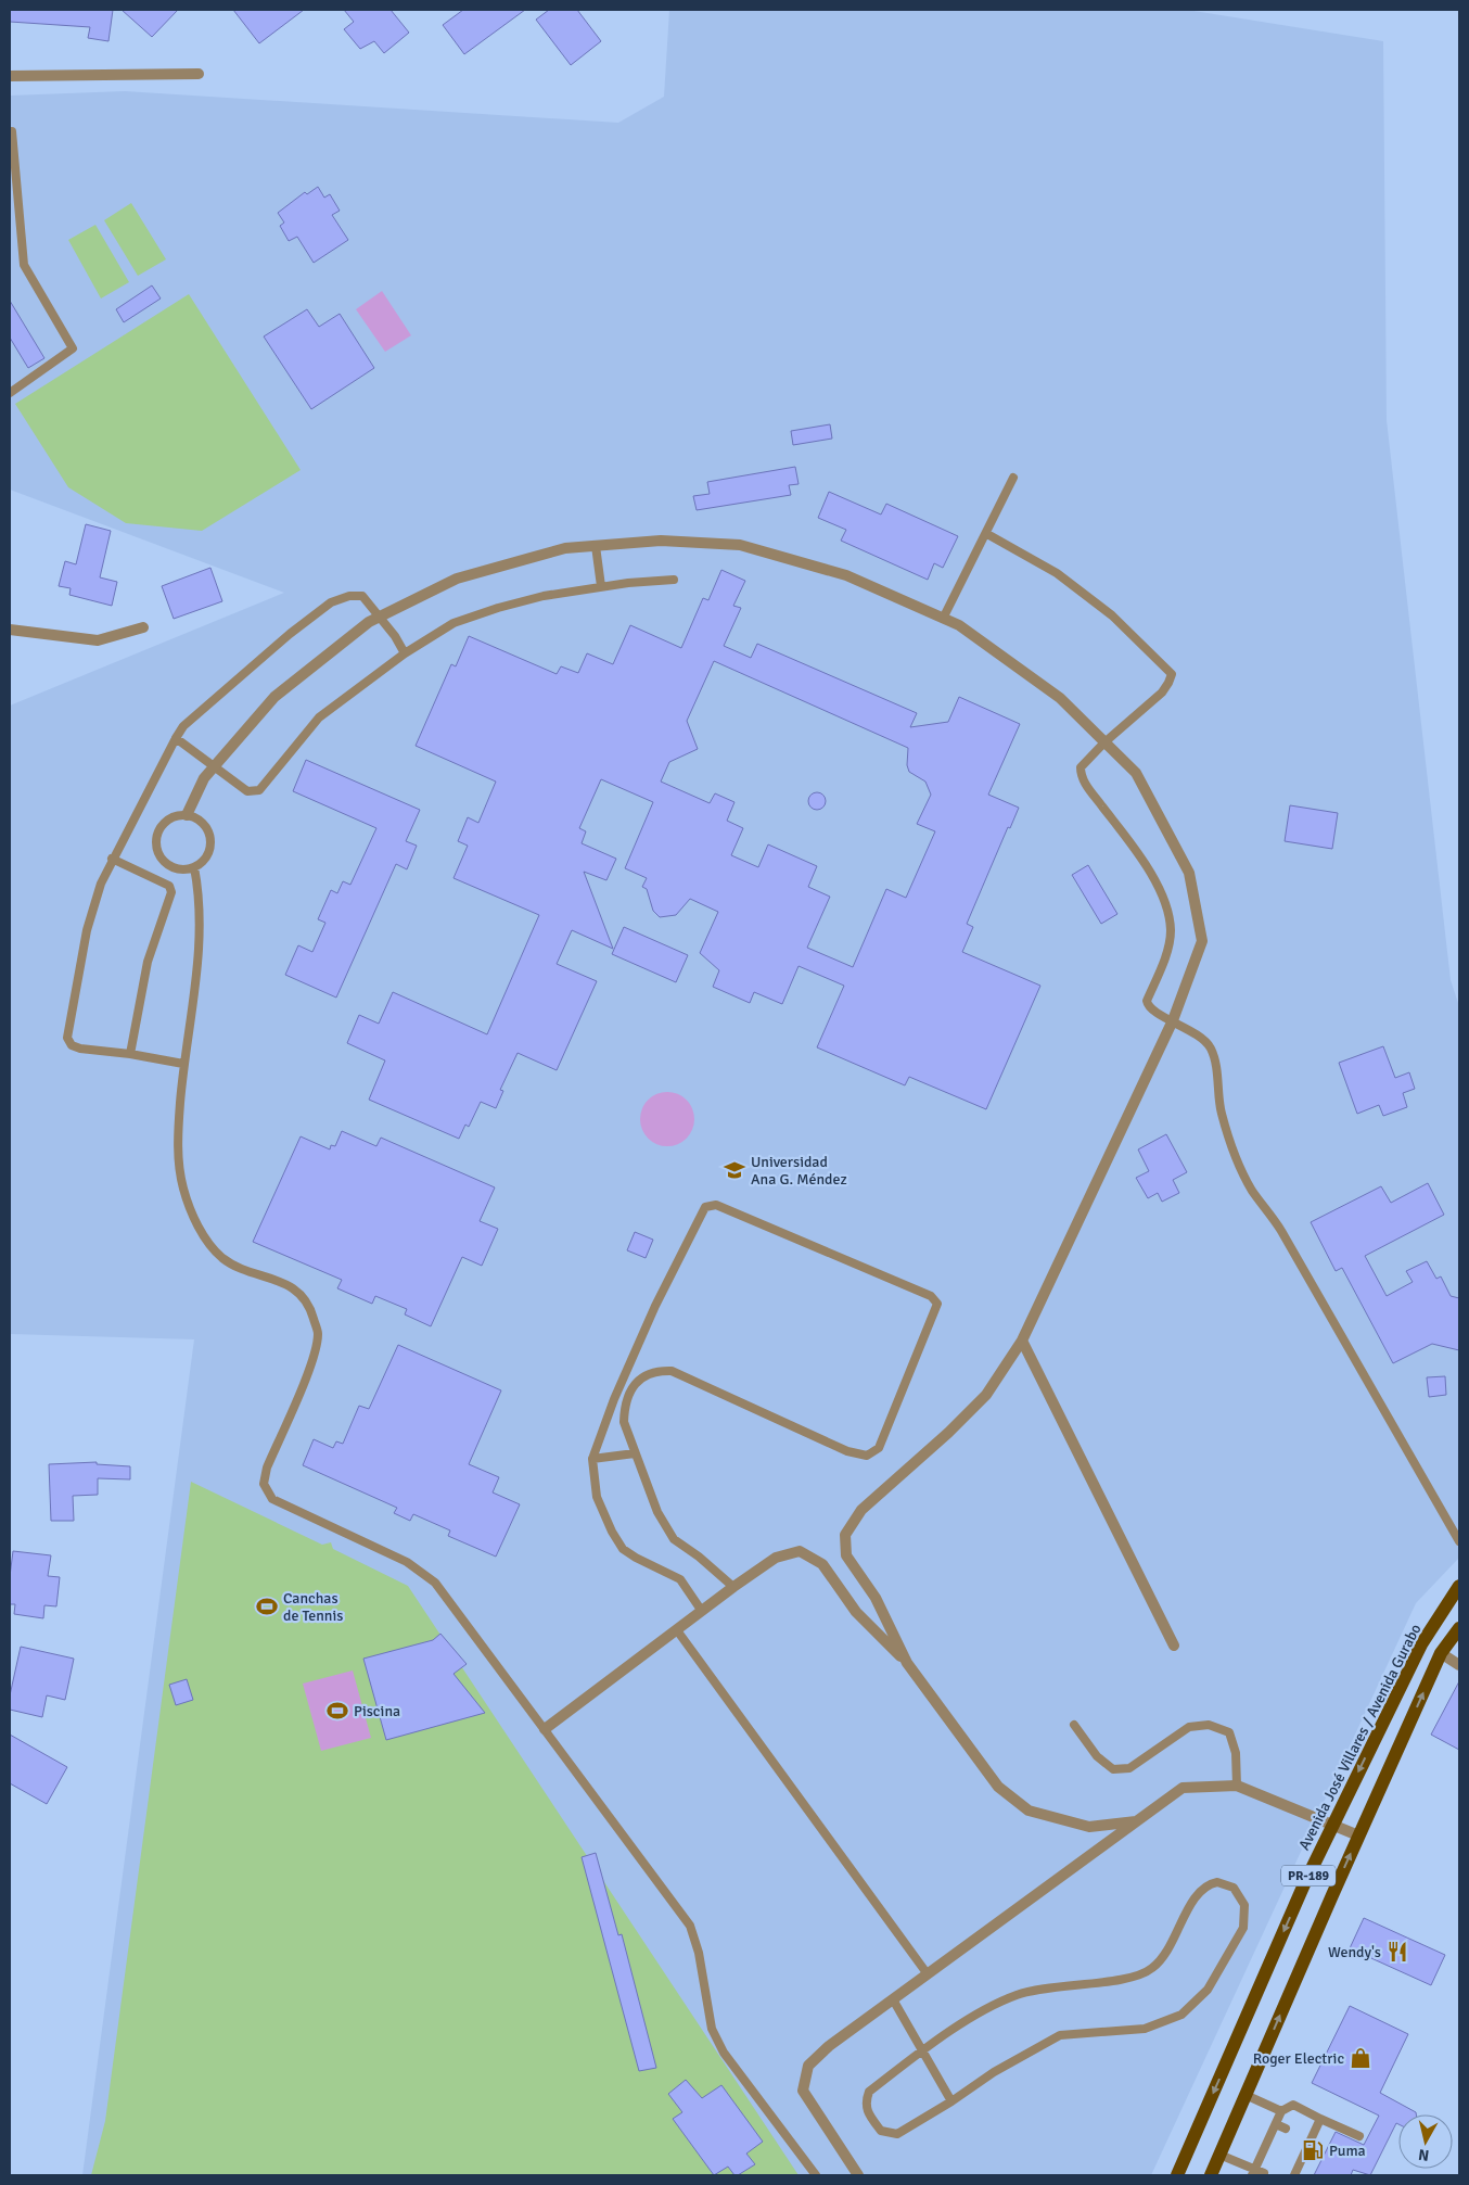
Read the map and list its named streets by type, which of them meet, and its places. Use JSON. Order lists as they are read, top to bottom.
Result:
{
  "streets": {
    "main road": ["Avenida José Villares / Avenida Gurabo", "PR-189"]
  },
  "places": {
    "school or university": ["Universidad Ana G. Méndez"],
    "sports": ["Canchas de Tennis", "Piscina"],
    "restaurant": ["Wendy's"],
    "shop": ["Roger Electric"],
    "fuel station": ["Puma"]
  },
  "north": "bottom"
}
